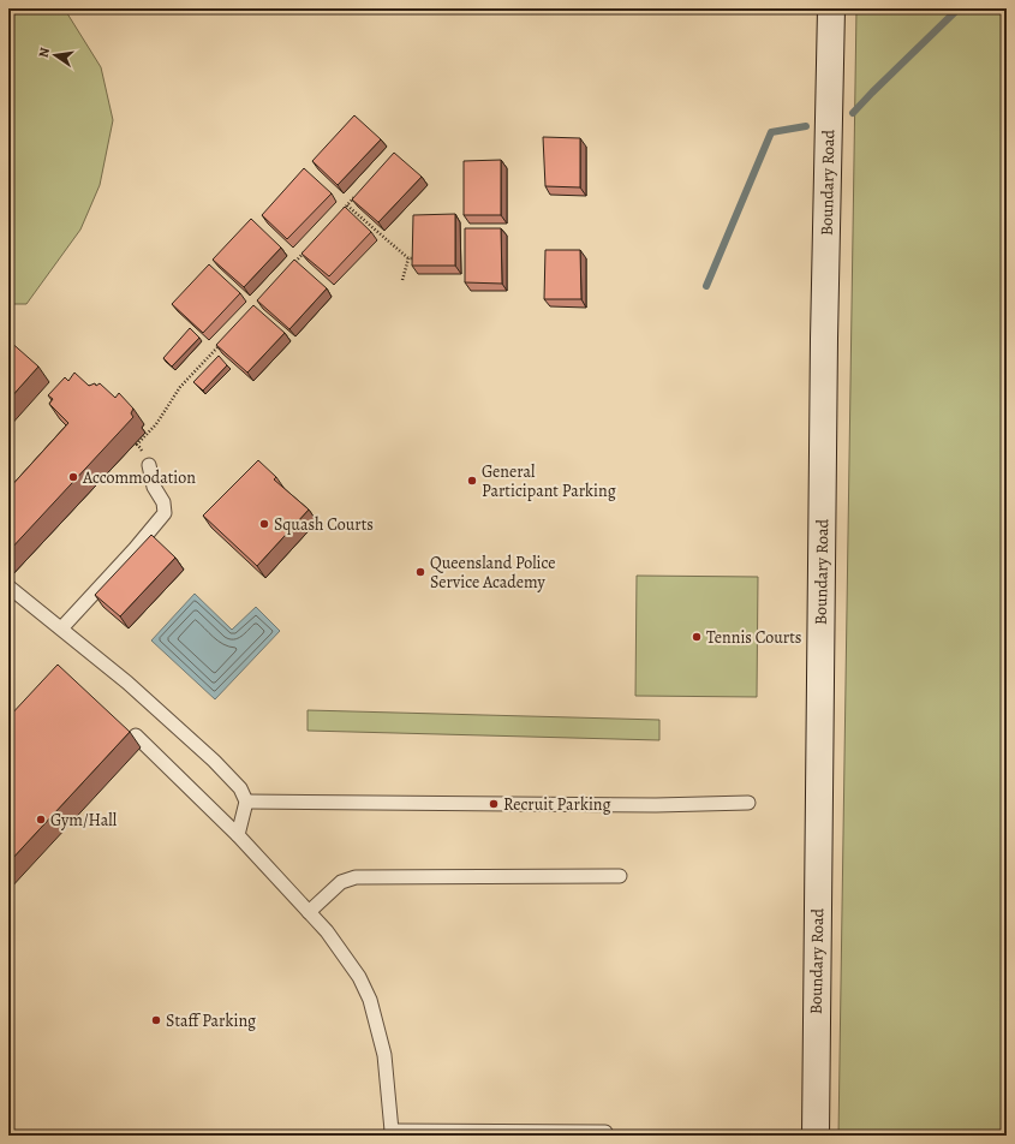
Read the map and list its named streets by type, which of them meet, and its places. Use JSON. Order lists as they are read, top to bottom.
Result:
{
  "streets": {
    "street": ["Boundary Road"]
  },
  "places": [
    "Accommodation",
    "General Participant Parking",
    "Squash Courts",
    "Queensland Police Service Academy",
    "Tennis Courts",
    "Recruit Parking",
    "Gym/Hall",
    "Staff Parking"
  ],
  "north": "left"
}
